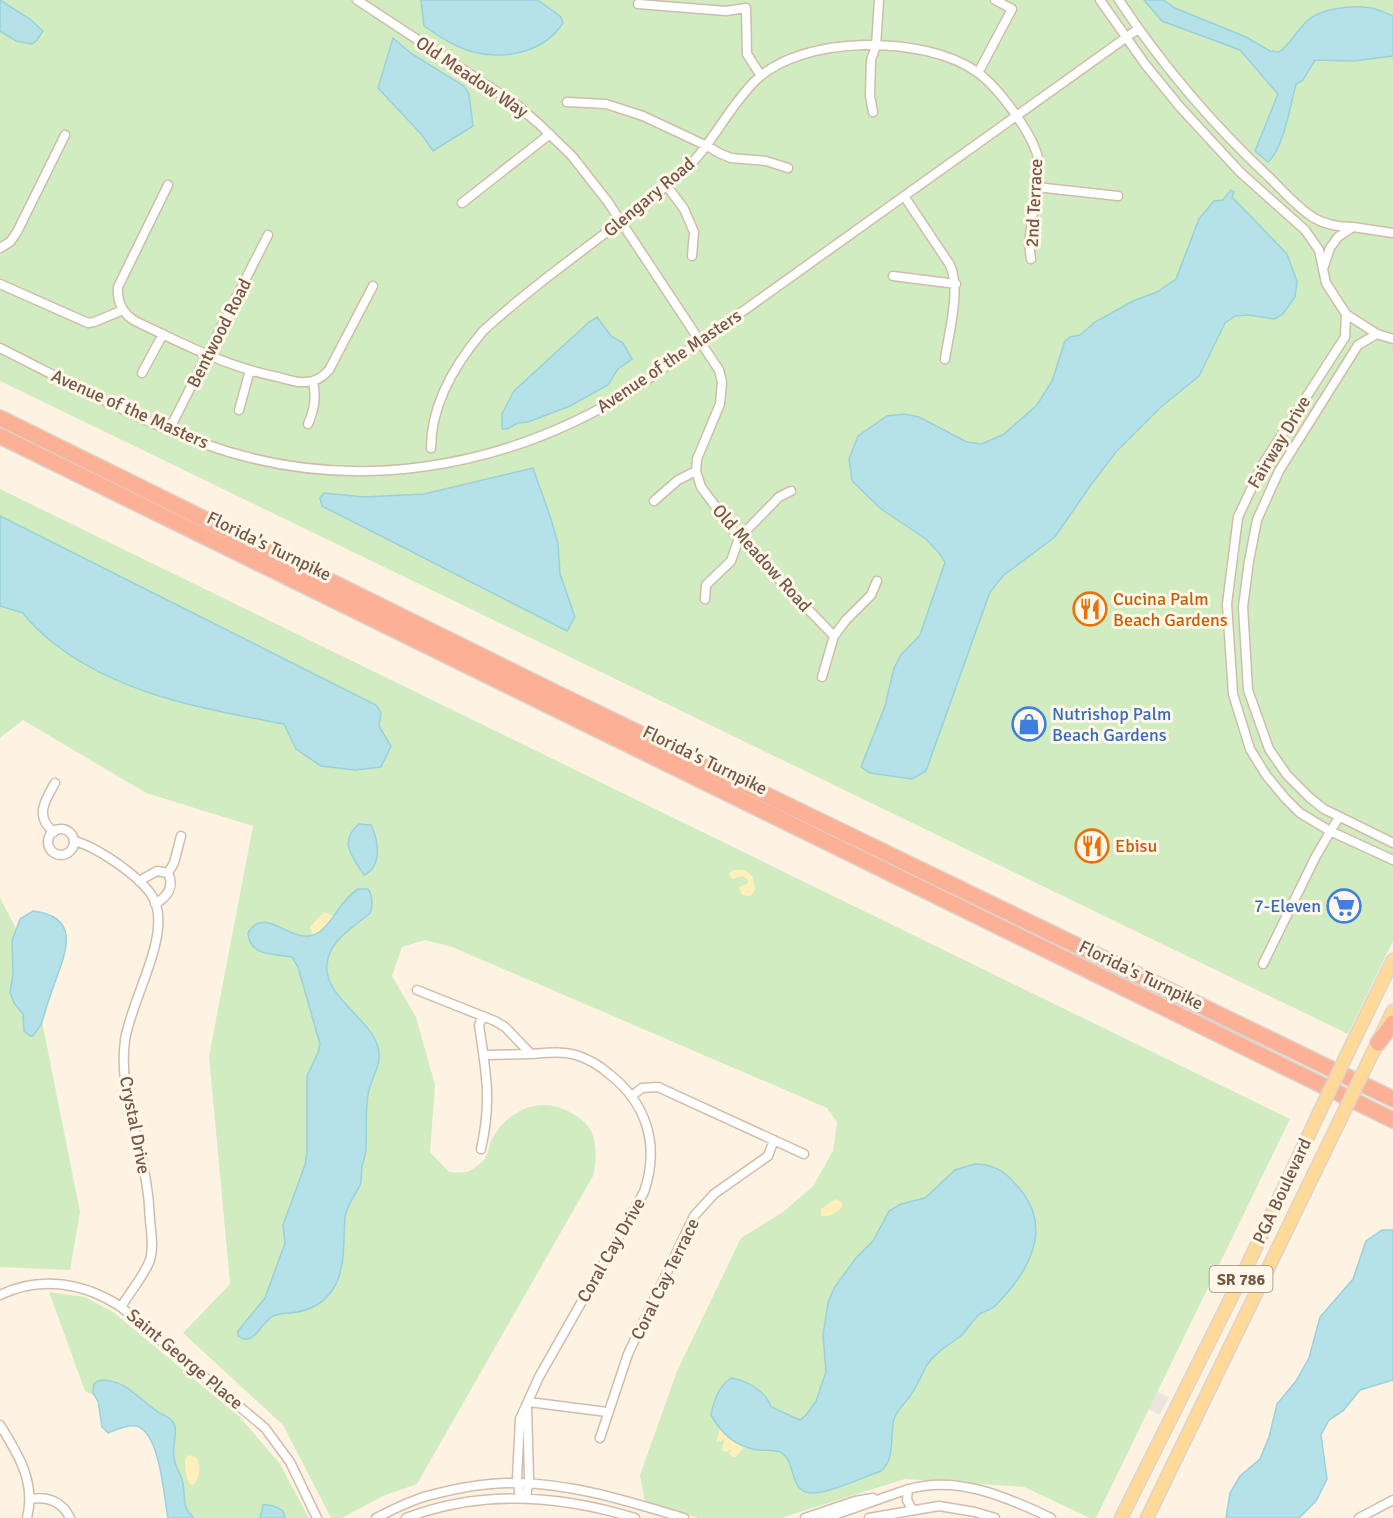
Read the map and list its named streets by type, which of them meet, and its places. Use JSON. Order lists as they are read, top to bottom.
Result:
{
  "streets": {
    "highway": ["Florida's Turnpike"],
    "main road": ["PGA Boulevard", "SR 786"],
    "street": [
      "Old Meadow Way",
      "Glengary Road",
      "2nd Terrace",
      "Bentwood Road",
      "Avenue of the Masters",
      "Fairway Drive",
      "Old Meadow Road",
      "Crystal Drive",
      "Coral Cay Drive",
      "Coral Cay Terrace",
      "Saint George Place"
    ]
  },
  "crossings": [
    ["Old Meadow Way", "Glengary Road"],
    ["Old Meadow Way", "Avenue of the Masters"],
    ["Glengary Road", "2nd Terrace"],
    ["Glengary Road", "Avenue of the Masters"],
    ["2nd Terrace", "Avenue of the Masters"],
    ["Bentwood Road", "Avenue of the Masters"],
    ["Crystal Drive", "Saint George Place"]
  ],
  "places": {
    "restaurant": ["Cucina Palm Beach Gardens", "Ebisu"],
    "shop": ["Nutrishop Palm Beach Gardens"],
    "supermarket": ["7-Eleven"]
  }
}
